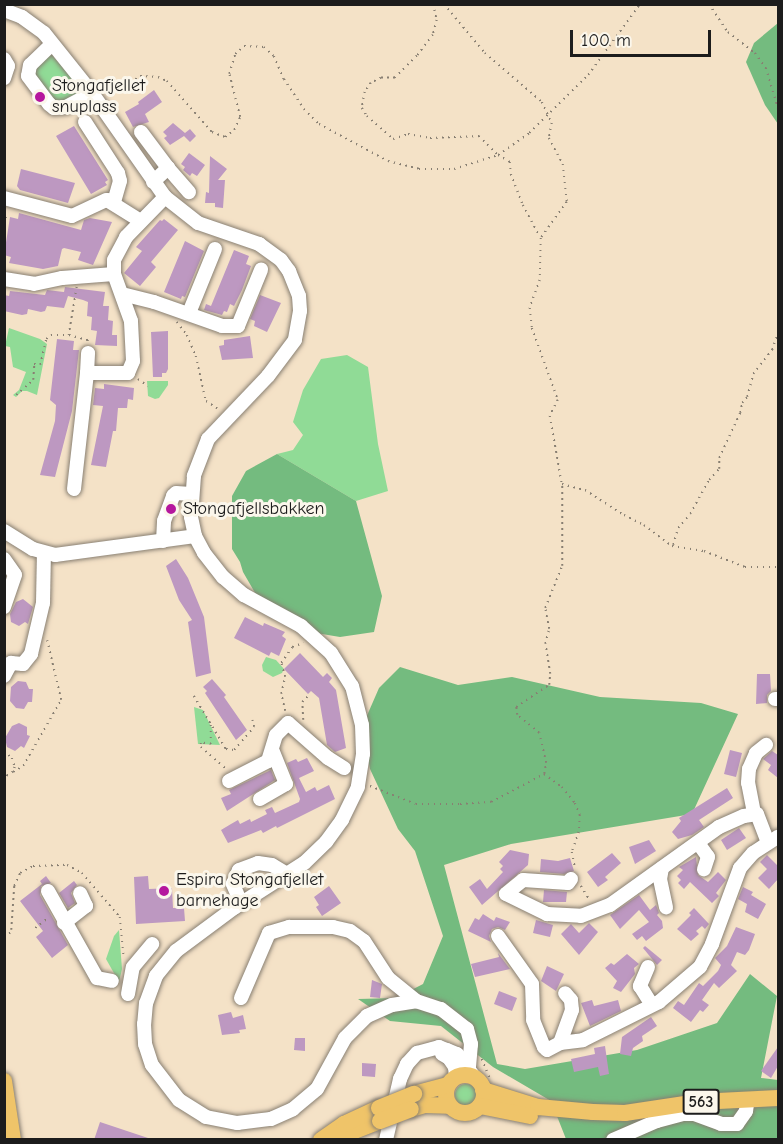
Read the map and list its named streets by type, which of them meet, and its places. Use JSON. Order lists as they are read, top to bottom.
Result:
{
  "streets": {
    "main road": ["563"]
  },
  "places": ["Stongafjellet snuplass", "Stongafjellsbakken", "Espira Stongafjellet barnehage"],
  "scale_bar": "100 m"
}
